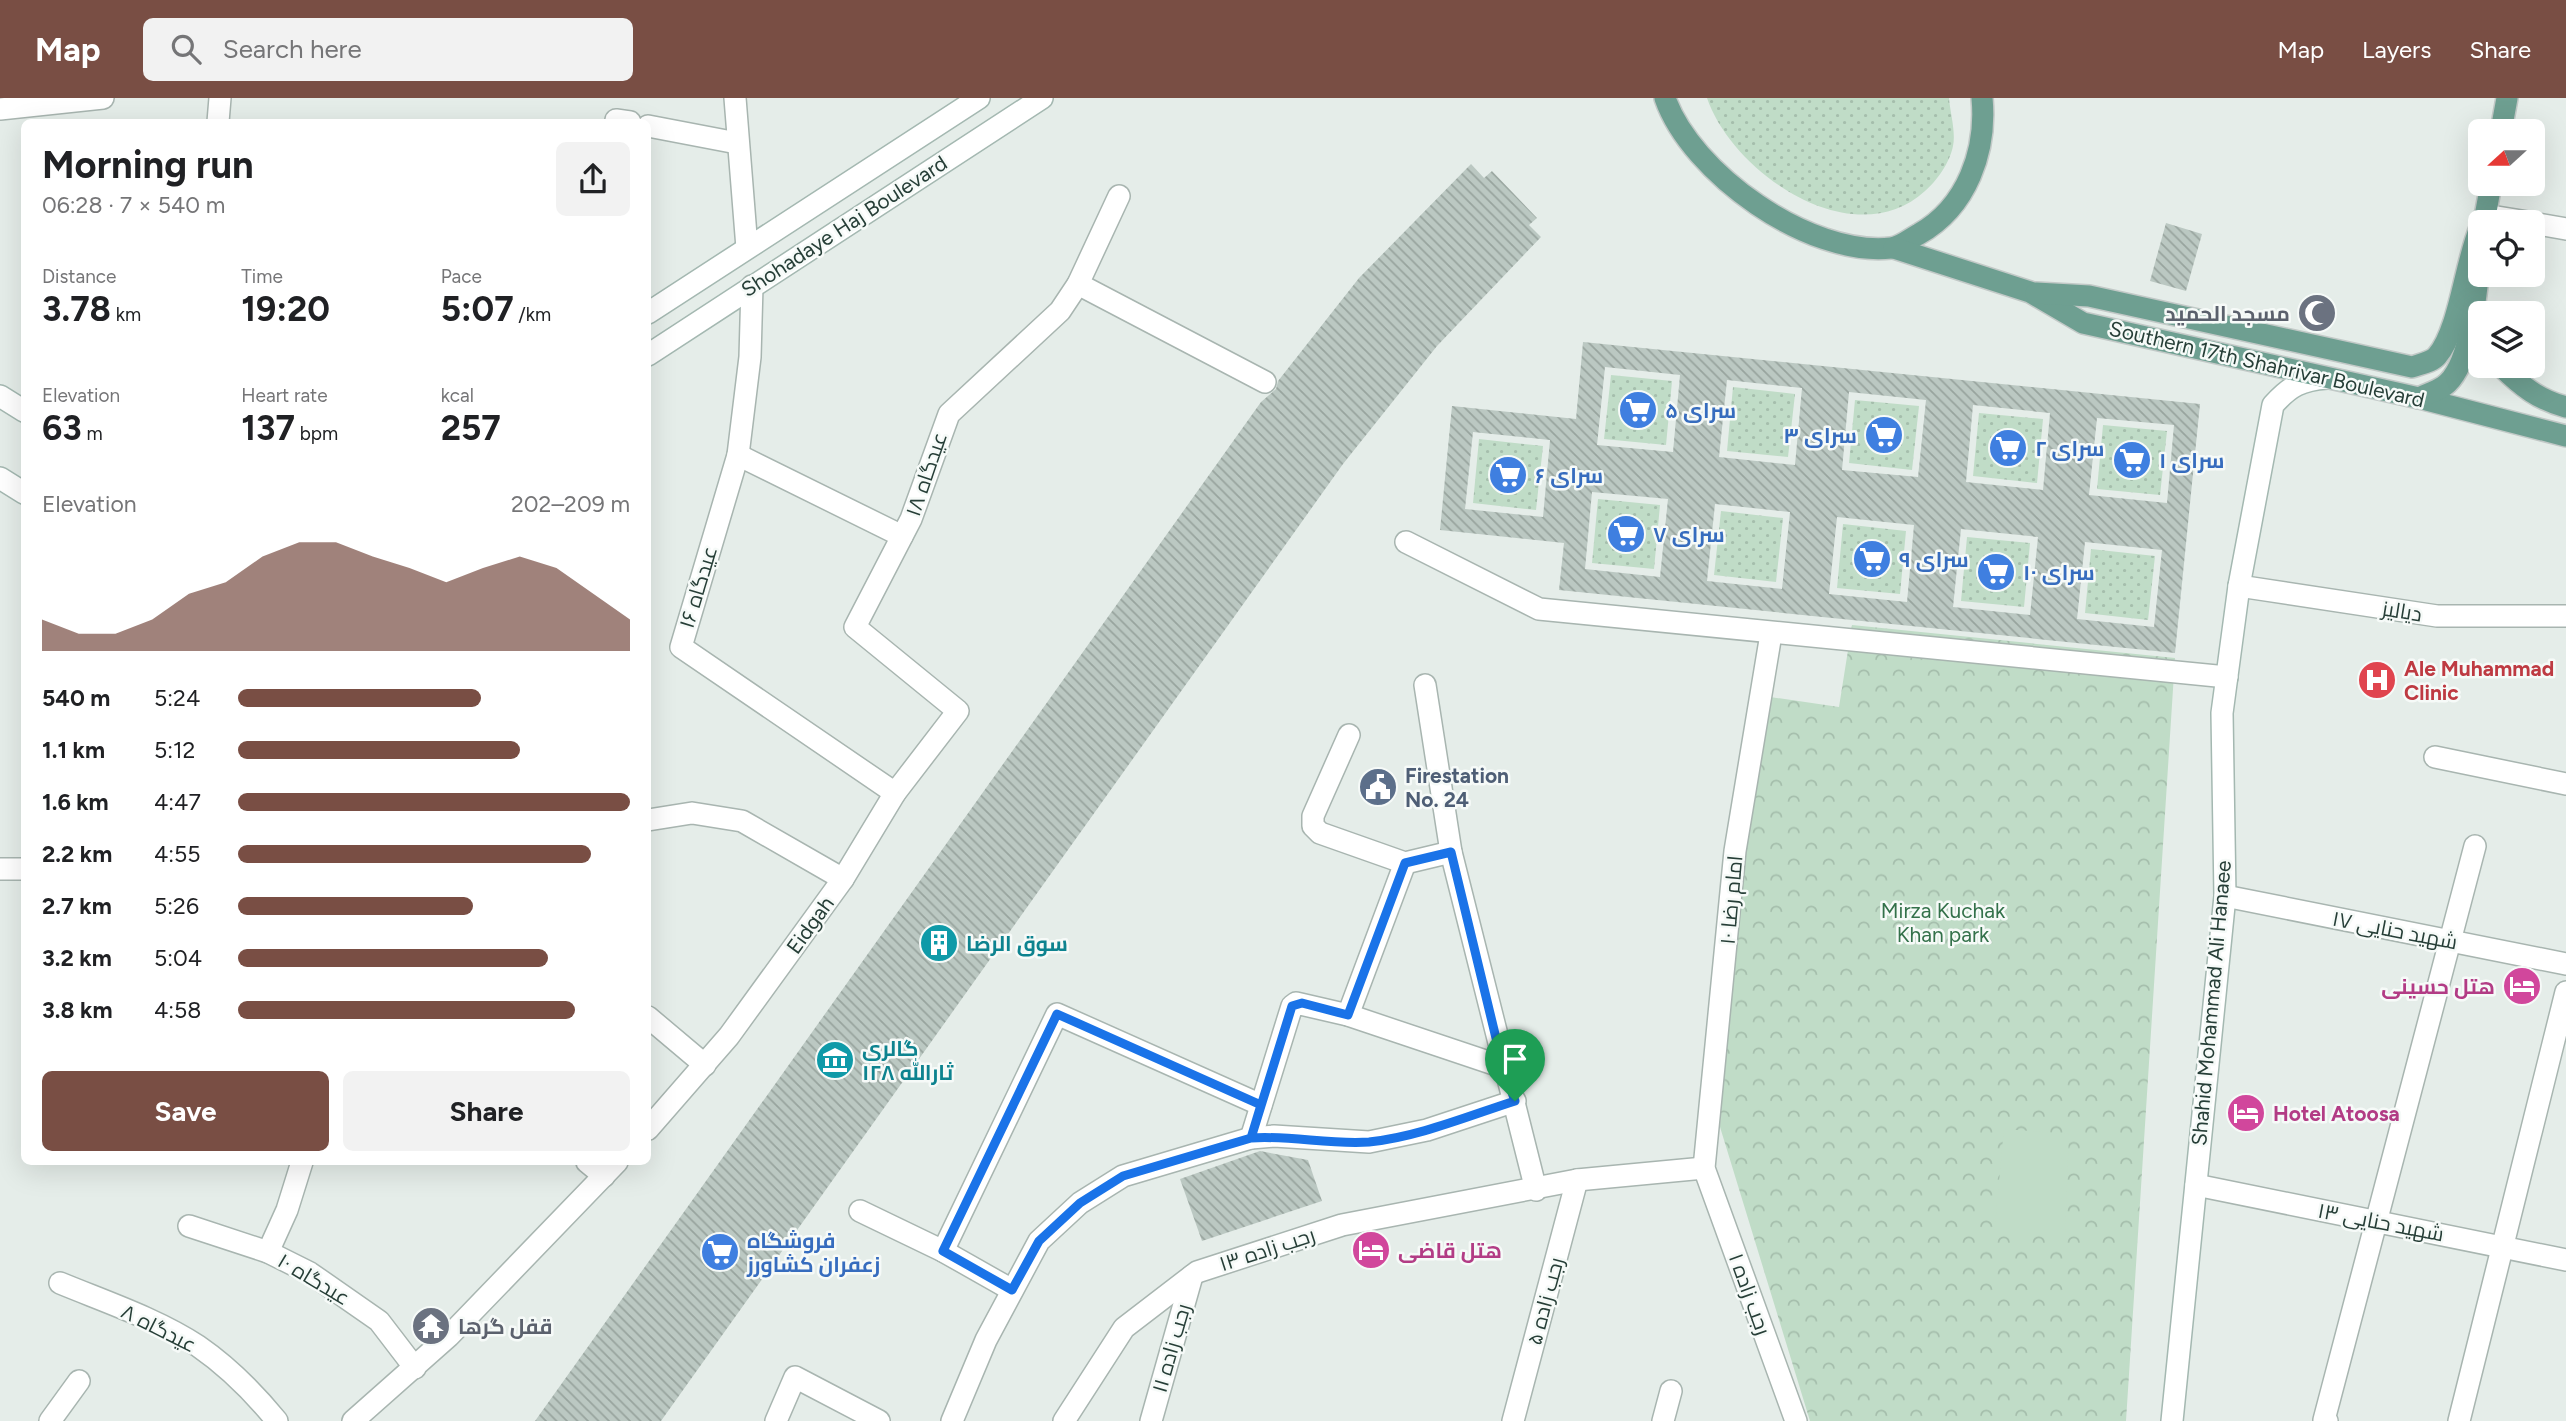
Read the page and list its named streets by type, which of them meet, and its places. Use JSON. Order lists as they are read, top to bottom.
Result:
{
  "streets": {
    "main road": ["Southern 17th Shahrivar Boulevard"],
    "street": [
      "Shohadaye Haj Boulevard",
      "عیدگاه ۱۸",
      "عیدگاه ۱۶",
      "دیالیز",
      "امام رضا ۱۰",
      "Eidgah",
      "شهید حنایی ۱۷",
      "Shahid Mohammad Ali Hanaee",
      "شهید حنایی ۱۳",
      "رجب زاده ۱۳",
      "عیدگاه ۱۰",
      "رجب زاده ۱",
      "رجب زاده ۵",
      "عیدگاه ۸",
      "رجب زاده ۱۱"
    ]
  },
  "crossings": [
    ["Shohadaye Haj Boulevard", "عیدگاه ۱۶"],
    ["Southern 17th Shahrivar Boulevard", "Shahid Mohammad Ali Hanaee"],
    ["عیدگاه ۱۸", "Eidgah"],
    ["عیدگاه ۱۶", "Eidgah"],
    ["دیالیز", "Shahid Mohammad Ali Hanaee"],
    ["امام رضا ۱۰", "رجب زاده ۱۳"],
    ["امام رضا ۱۰", "رجب زاده ۱"],
    ["شهید حنایی ۱۷", "Shahid Mohammad Ali Hanaee"],
    ["Shahid Mohammad Ali Hanaee", "شهید حنایی ۱۳"],
    ["رجب زاده ۱۳", "رجب زاده ۱"],
    ["رجب زاده ۱۳", "رجب زاده ۵"],
    ["رجب زاده ۱۳", "رجب زاده ۱۱"]
  ],
  "parks": ["Mirza Kuchak Khan park"],
  "places": {
    "mosque": ["مسجد الحمید"],
    "supermarket": [
      "سرای ۵",
      "سرای ۳",
      "سرای ۲",
      "سرای ۱",
      "سرای ۶",
      "سرای ۷",
      "سرای ۹",
      "سرای ۱۰",
      "فروشگاه زعفران کشاورز"
    ],
    "hospital": ["Ale Muhammad Clinic"],
    "public building": ["Firestation No. 24"],
    "building": ["سوق الرضا"],
    "hotel": ["هتل حسینی", "Hotel Atoosa", "هتل قاضی"],
    "museum": ["گالری ثارالله ۱۲۸"],
    "temple": ["قفل گرها"]
  },
  "north": "left",
  "page": {
    "header": "Map",
    "search": "Search here",
    "nav": ["Map", "Layers", "Share"],
    "heading": ["Morning run", "06:28 · 7 × 540 m"],
    "stats": [
      ["Distance", "3.78 km"],
      ["Time", "19:20"],
      ["Pace", "5:07 /km"],
      ["Elevation", "63 m"],
      ["Heart rate", "137 bpm"],
      ["kcal", "257"]
    ],
    "chart": ["Elevation", "202–209 m"],
    "list": [
      {
        "name": "540 m",
        "note": "5:24"
      },
      {
        "name": "1.1 km",
        "note": "5:12"
      },
      {
        "name": "1.6 km",
        "note": "4:47"
      },
      {
        "name": "2.2 km",
        "note": "4:55"
      },
      {
        "name": "2.7 km",
        "note": "5:26"
      },
      {
        "name": "3.2 km",
        "note": "5:04"
      },
      {
        "name": "3.8 km",
        "note": "4:58"
      }
    ],
    "buttons": ["Save", "Share"]
  }
}
